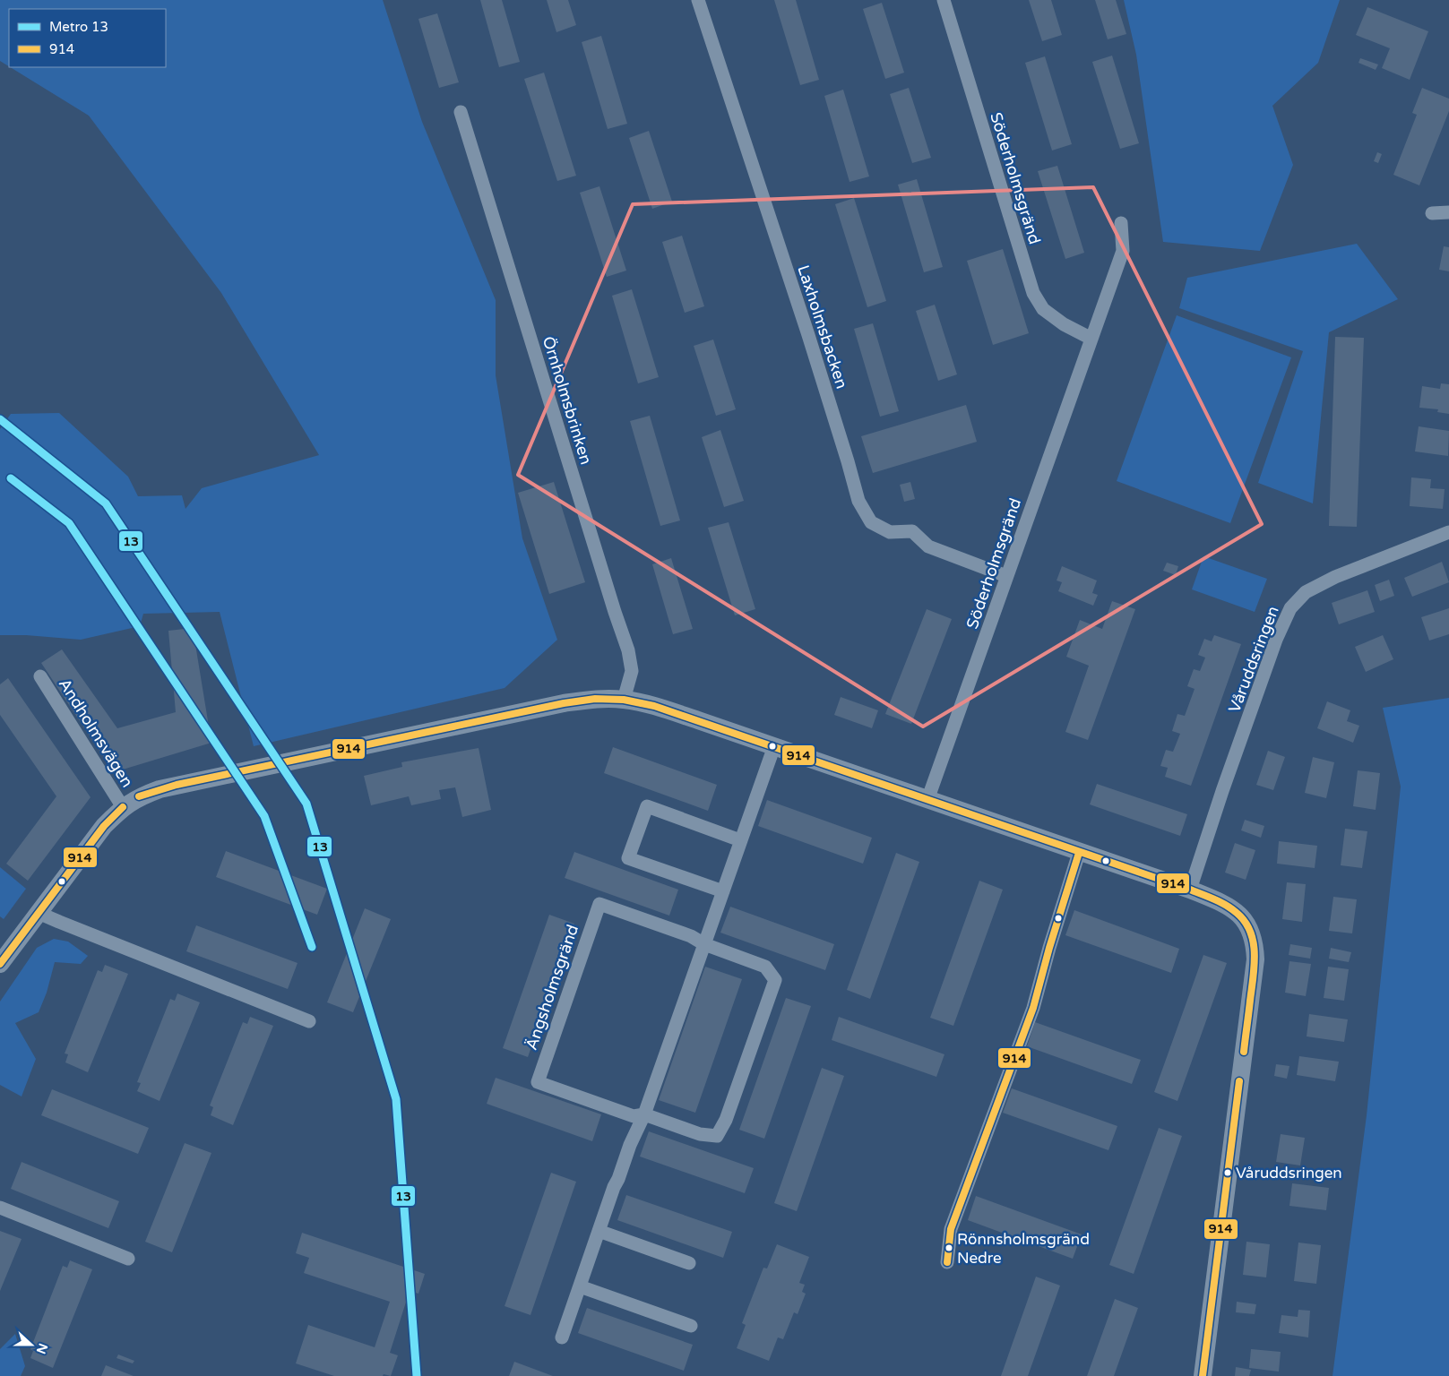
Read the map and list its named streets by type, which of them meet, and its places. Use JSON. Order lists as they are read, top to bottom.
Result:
{
  "streets": {
    "street": [
      "Söderholmsgränd",
      "Laxholmsbacken",
      "Örnholmsbrinken",
      "Våruddsringen",
      "Andholmsvägen",
      "Ängsholmsgränd"
    ]
  },
  "crossings": [
    ["Söderholmsgränd", "Laxholmsbacken"]
  ],
  "places": ["Våruddsringen", "Rönnsholmsgränd Nedre"],
  "lines": ["metro line 13", "transit line 914"],
  "legend": ["Metro 13", "914"],
  "north": "right"
}
